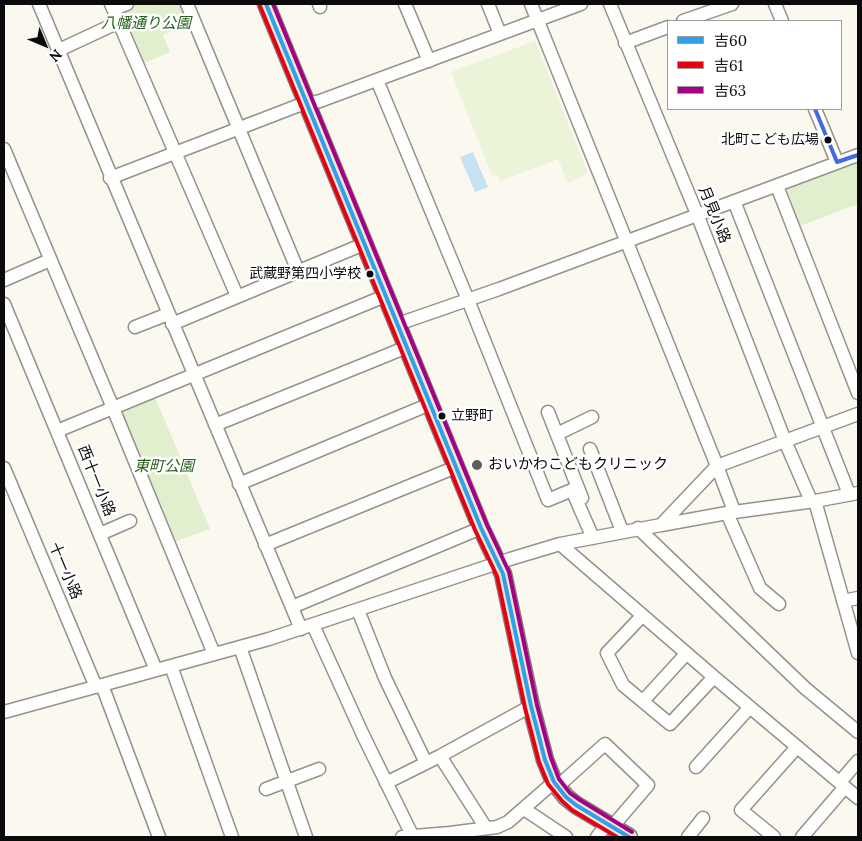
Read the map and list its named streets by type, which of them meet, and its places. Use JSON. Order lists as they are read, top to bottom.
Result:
{
  "streets": {
    "street": ["月見小路", "西十一小路", "十一小路"]
  },
  "parks": ["八幡通り公園", "東町公園"],
  "places": [
    "北町こども広場",
    "武蔵野第四小学校",
    "立野町",
    "おいかわこどもクリニック"
  ],
  "lines": ["transit line 吉60", "transit line 吉63", "transit line 吉61"],
  "legend": ["吉60", "吉61", "吉63"],
  "north": "bottom right"
}
